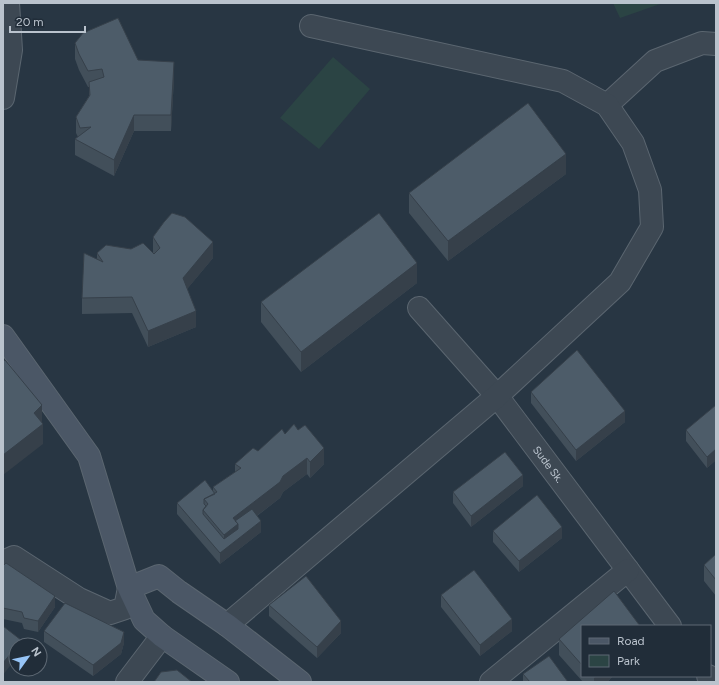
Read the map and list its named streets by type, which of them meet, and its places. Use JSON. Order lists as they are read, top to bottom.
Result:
{
  "streets": {
    "street": ["Sude Sk."]
  },
  "legend": ["Road", "Park"],
  "scale_bar": "20 m",
  "north": "top right"
}
